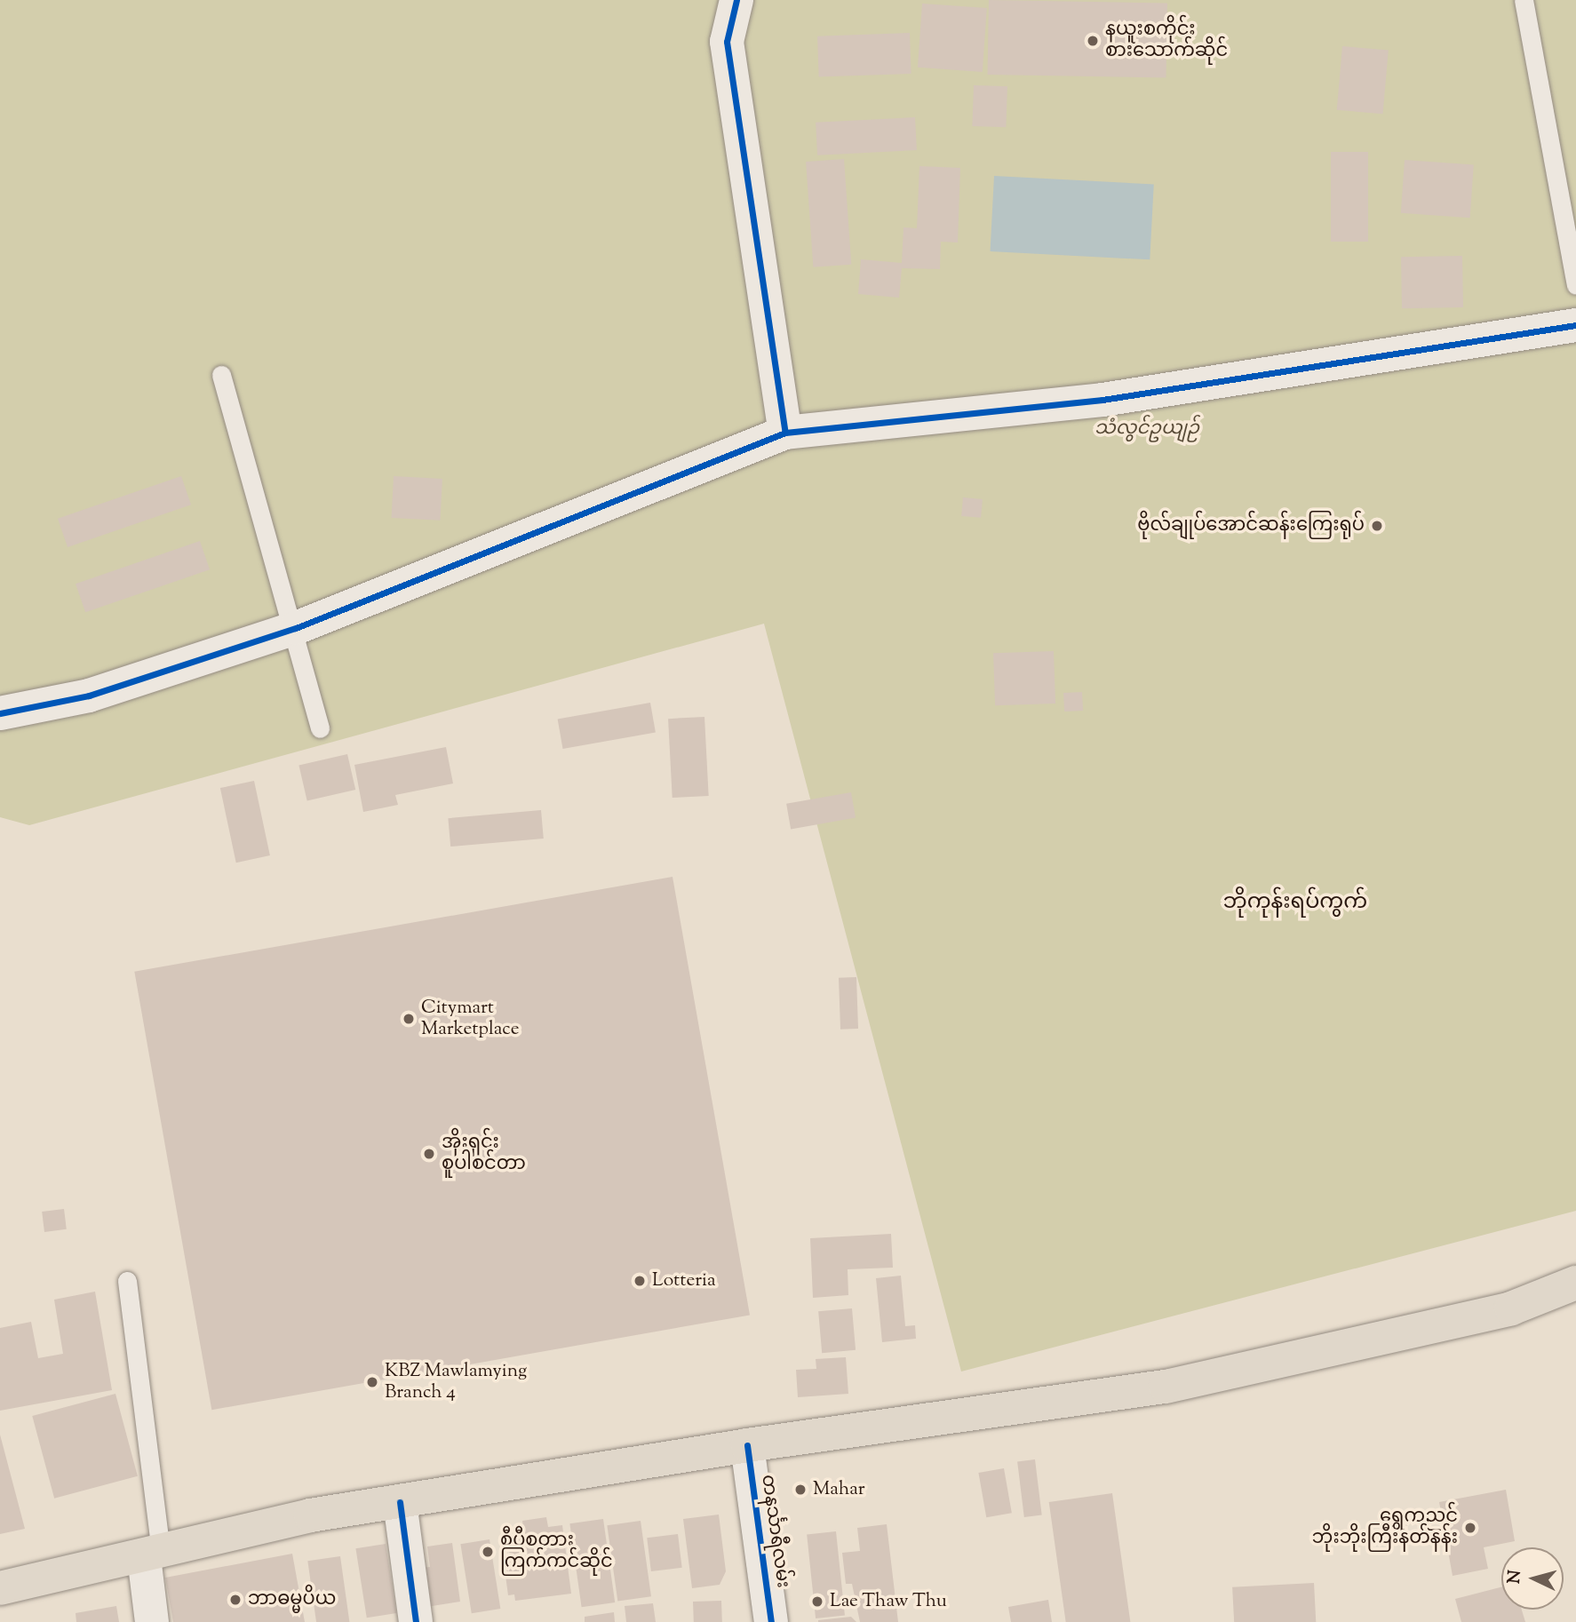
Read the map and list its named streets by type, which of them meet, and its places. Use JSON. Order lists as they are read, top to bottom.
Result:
{
  "streets": {
    "street": ["တနင်္သာရီလမ်း"]
  },
  "districts": ["ဘိုကုန်းရပ်ကွက်"],
  "parks": ["သံလွင်ဥယျဉ်"],
  "places": [
    "နယူးစကိုင်း စားသောက်ဆိုင်",
    "ဗိုလ်ချုပ်အောင်ဆန်းကြေးရုပ်",
    "Citymart Marketplace",
    "အိုးရှင်း စူပါစင်တာ",
    "Lotteria",
    "KBZ Mawlamying Branch 4",
    "Mahar",
    "ရွှေကညင် ဘိုးဘိုးကြီးနတ်နန်း",
    "စီပီစတား ကြက်ကင်ဆိုင်",
    "ဘာဓမ္မပိယ",
    "Lae Thaw Thu"
  ],
  "north": "left"
}
